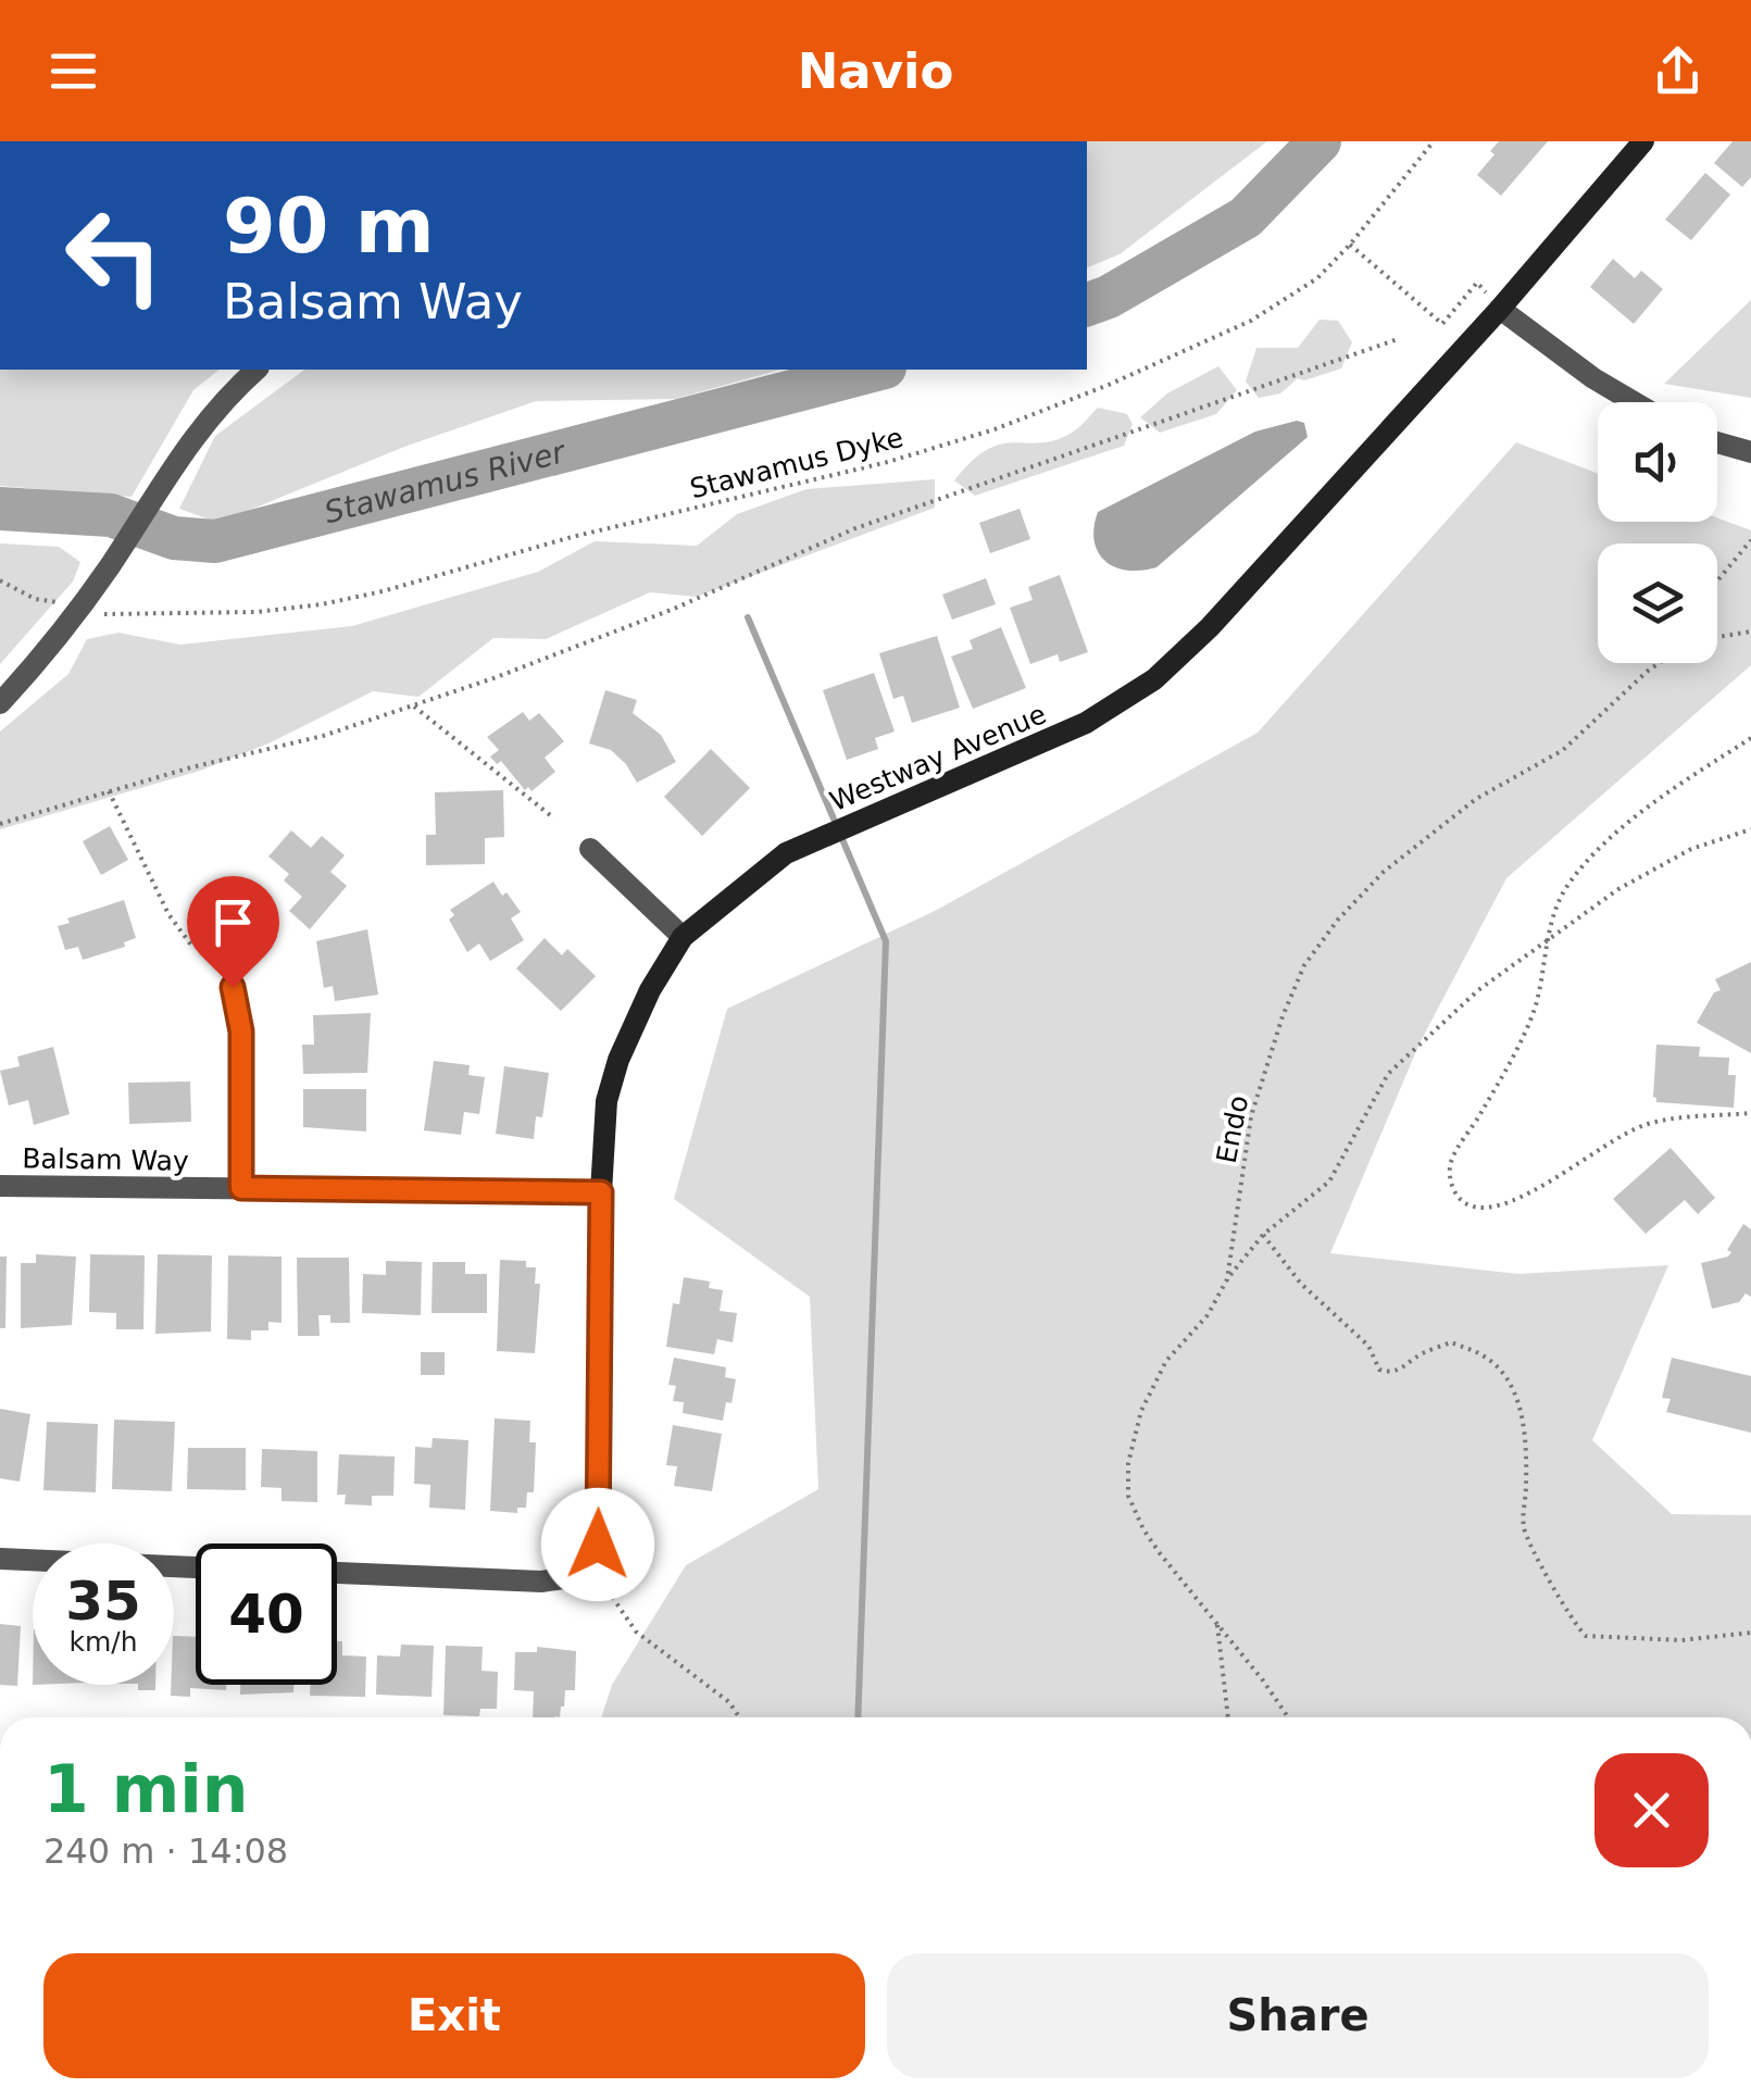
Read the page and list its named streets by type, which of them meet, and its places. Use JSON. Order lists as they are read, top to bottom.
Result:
{
  "streets": {
    "street": ["Westway Avenue", "Balsam Way"],
    "path": ["Stawamus Dyke", "Endo"]
  },
  "crossings": [
    ["Westway Avenue", "Balsam Way"]
  ],
  "water": ["Stawamus River"],
  "page": {
    "header": "Navio",
    "turn": ["90 m", "Balsam Way"],
    "speed": "35 km/h",
    "limit": "40",
    "heading": ["1 min", "240 m · 14:08"],
    "buttons": ["Exit", "Share"]
  }
}
